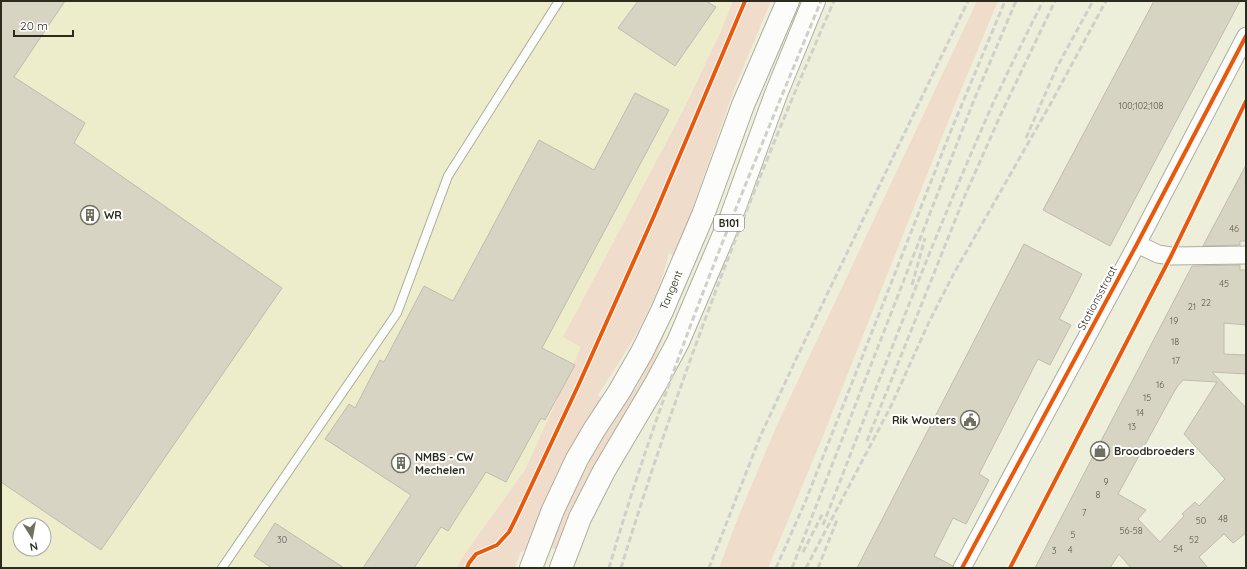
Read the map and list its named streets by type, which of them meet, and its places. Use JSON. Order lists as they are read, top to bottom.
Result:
{
  "streets": {
    "highway": ["B101", "Tangent"],
    "street": ["Stationsstraat"]
  },
  "places": {
    "building": ["WR", "NMBS - CW Mechelen"],
    "public building": ["Rik Wouters"],
    "shop": ["Broodbroeders"]
  },
  "house_numbers": [
    "100;102;108",
    "46",
    "45",
    "22",
    "21",
    "19",
    "18",
    "17",
    "16",
    "15",
    "14",
    "13",
    "9",
    "8",
    "7",
    "48",
    "50",
    "56-58",
    "5",
    "30",
    "52",
    "54",
    "4",
    "3"
  ],
  "scale_bar": "20 m",
  "north": "bottom"
}
